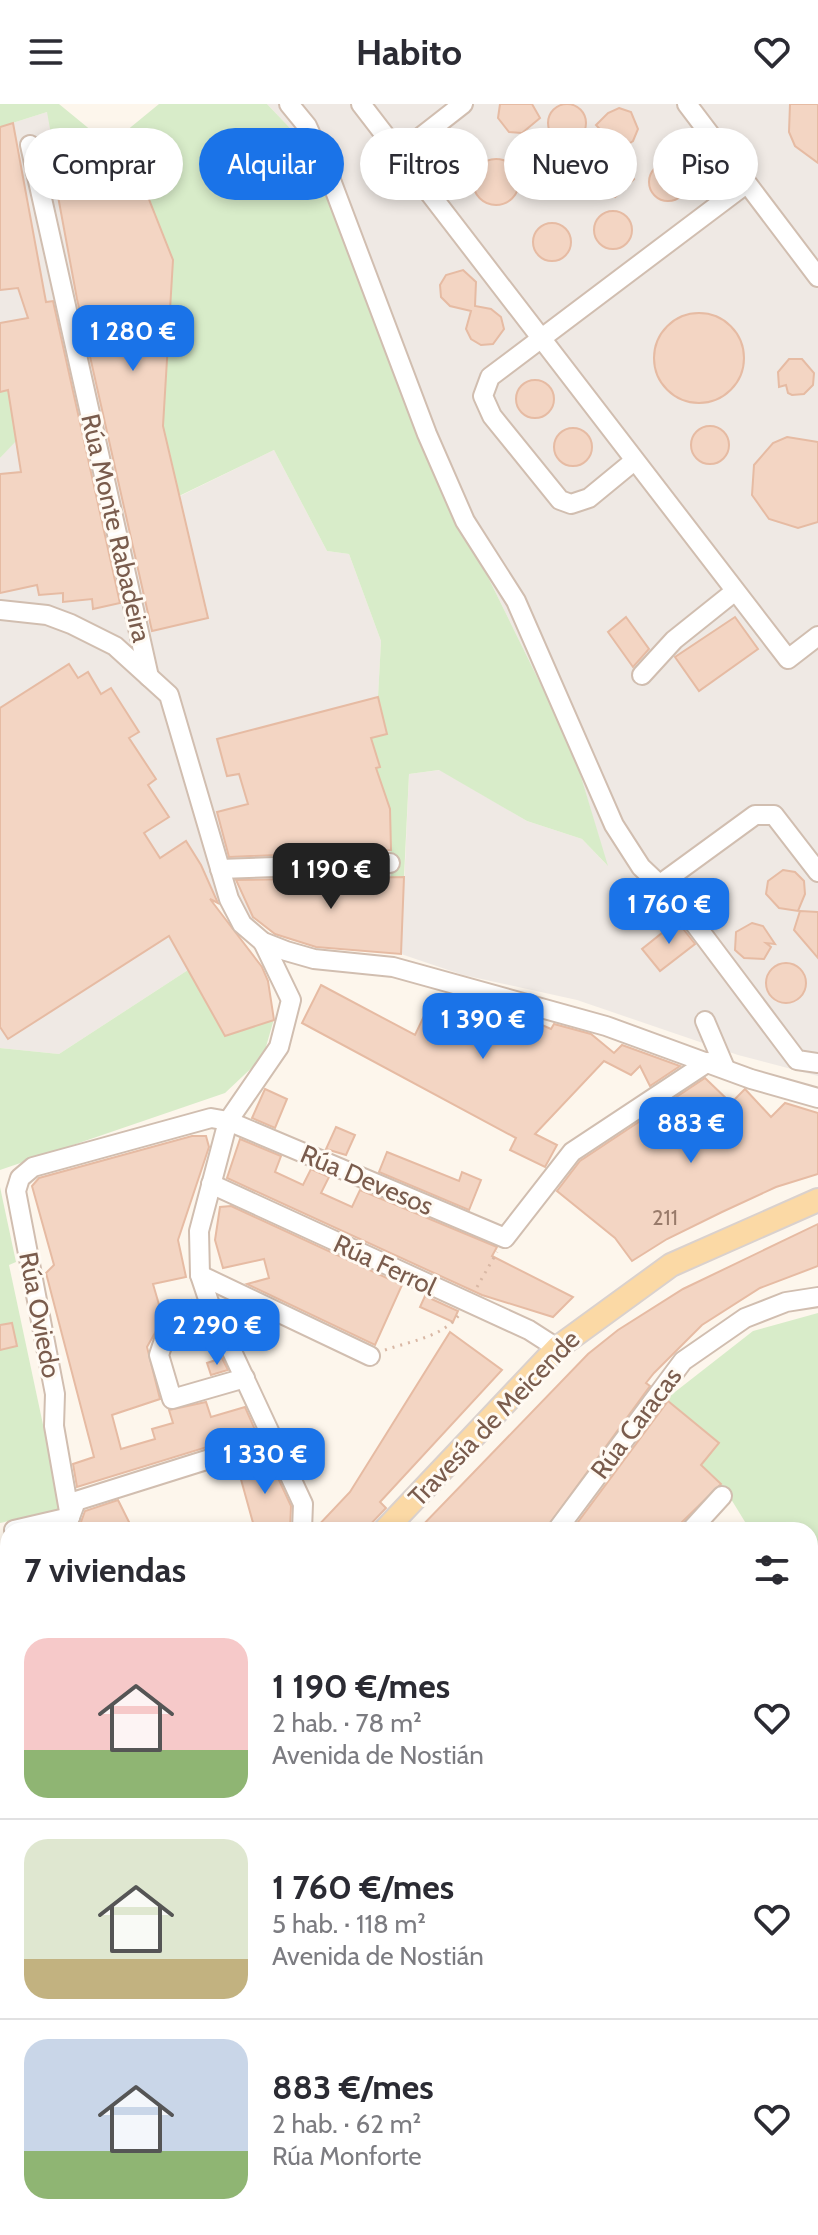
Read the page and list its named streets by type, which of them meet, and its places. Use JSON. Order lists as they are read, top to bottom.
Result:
{
  "streets": {
    "main road": ["Travesía de Meicende"],
    "street": [
      "Rúa Monte Rabadeira",
      "Rúa Devesos",
      "Rúa Ferrol",
      "Rúa Oviedo",
      "Rúa Caracas"
    ]
  },
  "crossings": [
    ["Rúa Devesos", "Rúa Oviedo"],
    ["Rúa Ferrol", "Travesía de Meicende"]
  ],
  "house_numbers": ["211"],
  "page": {
    "header": "Habito",
    "chip": [
      "Comprar",
      "Alquilar",
      "Filtros",
      "Nuevo",
      "Piso"
    ],
    "price": [
      "1 280 €",
      "1 190 €",
      "1 760 €",
      "1 390 €",
      "883 €",
      "2 290 €",
      "1 330 €"
    ],
    "heading": "7 viviendas",
    "list": [
      {
        "name": "1 190 €/mes",
        "note": "2 hab. · 78 m² · Avenida de Nostián"
      },
      {
        "name": "1 760 €/mes",
        "note": "5 hab. · 118 m² · Avenida de Nostián"
      },
      {
        "name": "883 €/mes",
        "note": "2 hab. · 62 m² · Rúa Monforte"
      }
    ]
  }
}
